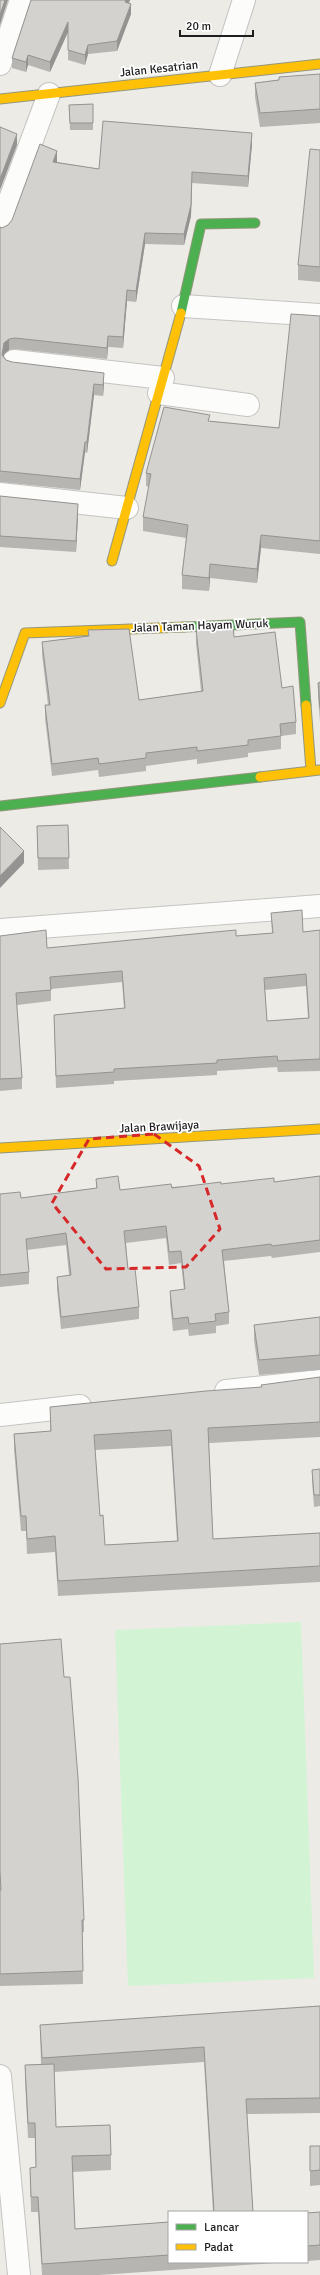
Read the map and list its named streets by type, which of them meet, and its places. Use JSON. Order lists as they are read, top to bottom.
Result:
{
  "streets": {
    "street": ["Jalan Kesatrian", "Jalan Taman Hayam Wuruk", "Jalan Brawijaya"]
  },
  "legend": ["Lancar", "Padat"],
  "scale_bar": "20 m"
}
